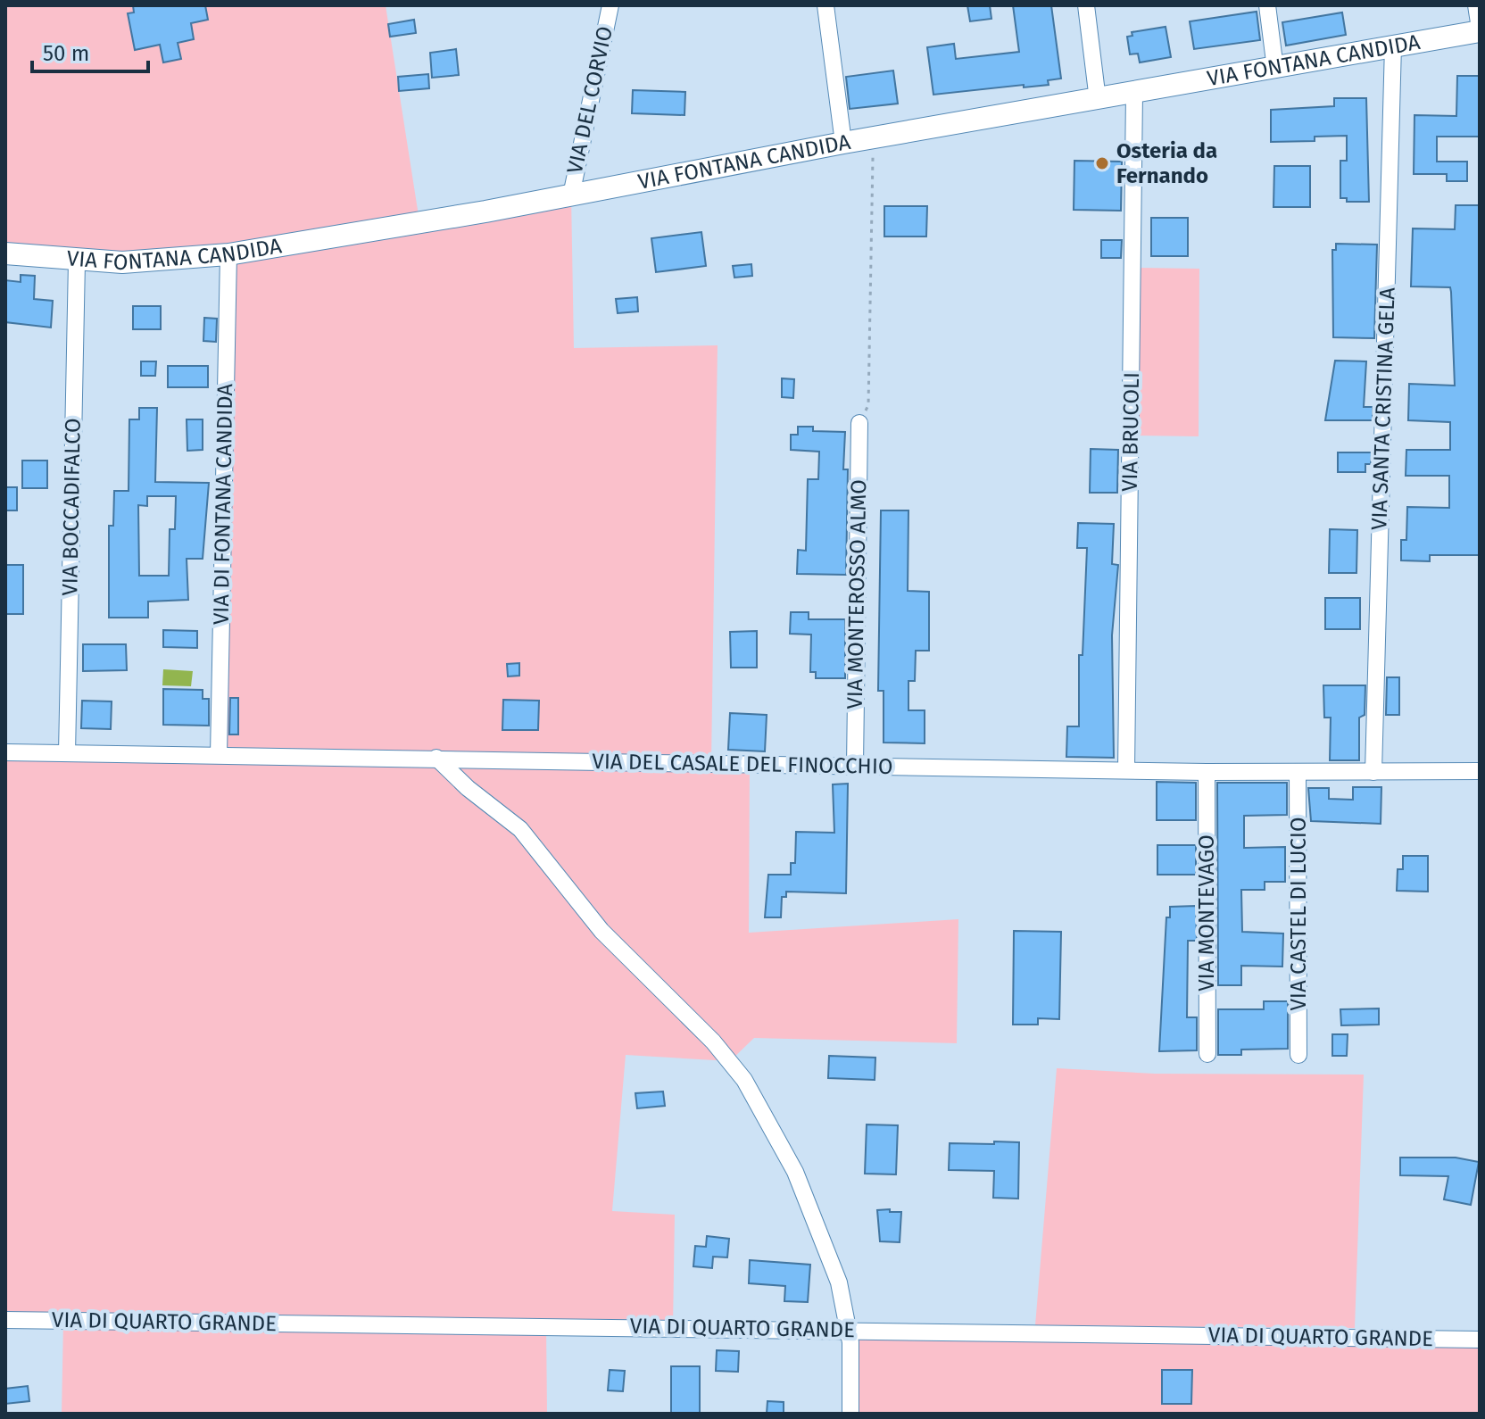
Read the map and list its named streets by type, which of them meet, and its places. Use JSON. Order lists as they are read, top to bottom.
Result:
{
  "streets": {
    "main road": ["VIA FONTANA CANDIDA"],
    "street": [
      "VIA DEL CORVIO",
      "VIA SANTA CRISTINA GELA",
      "VIA BRUCOLI",
      "VIA DI FONTANA CANDIDA",
      "VIA BOCCADIFALCO",
      "VIA MONTEROSSO ALMO",
      "VIA DEL CASALE DEL FINOCCHIO",
      "VIA MONTEVAGO",
      "VIA CASTEL DI LUCIO",
      "VIA DI QUARTO GRANDE"
    ]
  },
  "crossings": [
    ["VIA FONTANA CANDIDA", "VIA DEL CORVIO"],
    ["VIA FONTANA CANDIDA", "VIA SANTA CRISTINA GELA"],
    ["VIA FONTANA CANDIDA", "VIA BRUCOLI"],
    ["VIA FONTANA CANDIDA", "VIA DI FONTANA CANDIDA"],
    ["VIA FONTANA CANDIDA", "VIA BOCCADIFALCO"],
    ["VIA SANTA CRISTINA GELA", "VIA DEL CASALE DEL FINOCCHIO"],
    ["VIA BRUCOLI", "VIA DEL CASALE DEL FINOCCHIO"],
    ["VIA DI FONTANA CANDIDA", "VIA DEL CASALE DEL FINOCCHIO"],
    ["VIA BOCCADIFALCO", "VIA DEL CASALE DEL FINOCCHIO"],
    ["VIA MONTEROSSO ALMO", "VIA DEL CASALE DEL FINOCCHIO"],
    ["VIA DEL CASALE DEL FINOCCHIO", "VIA MONTEVAGO"],
    ["VIA DEL CASALE DEL FINOCCHIO", "VIA CASTEL DI LUCIO"]
  ],
  "places": ["Osteria da Fernando"],
  "scale_bar": "50 m"
}
